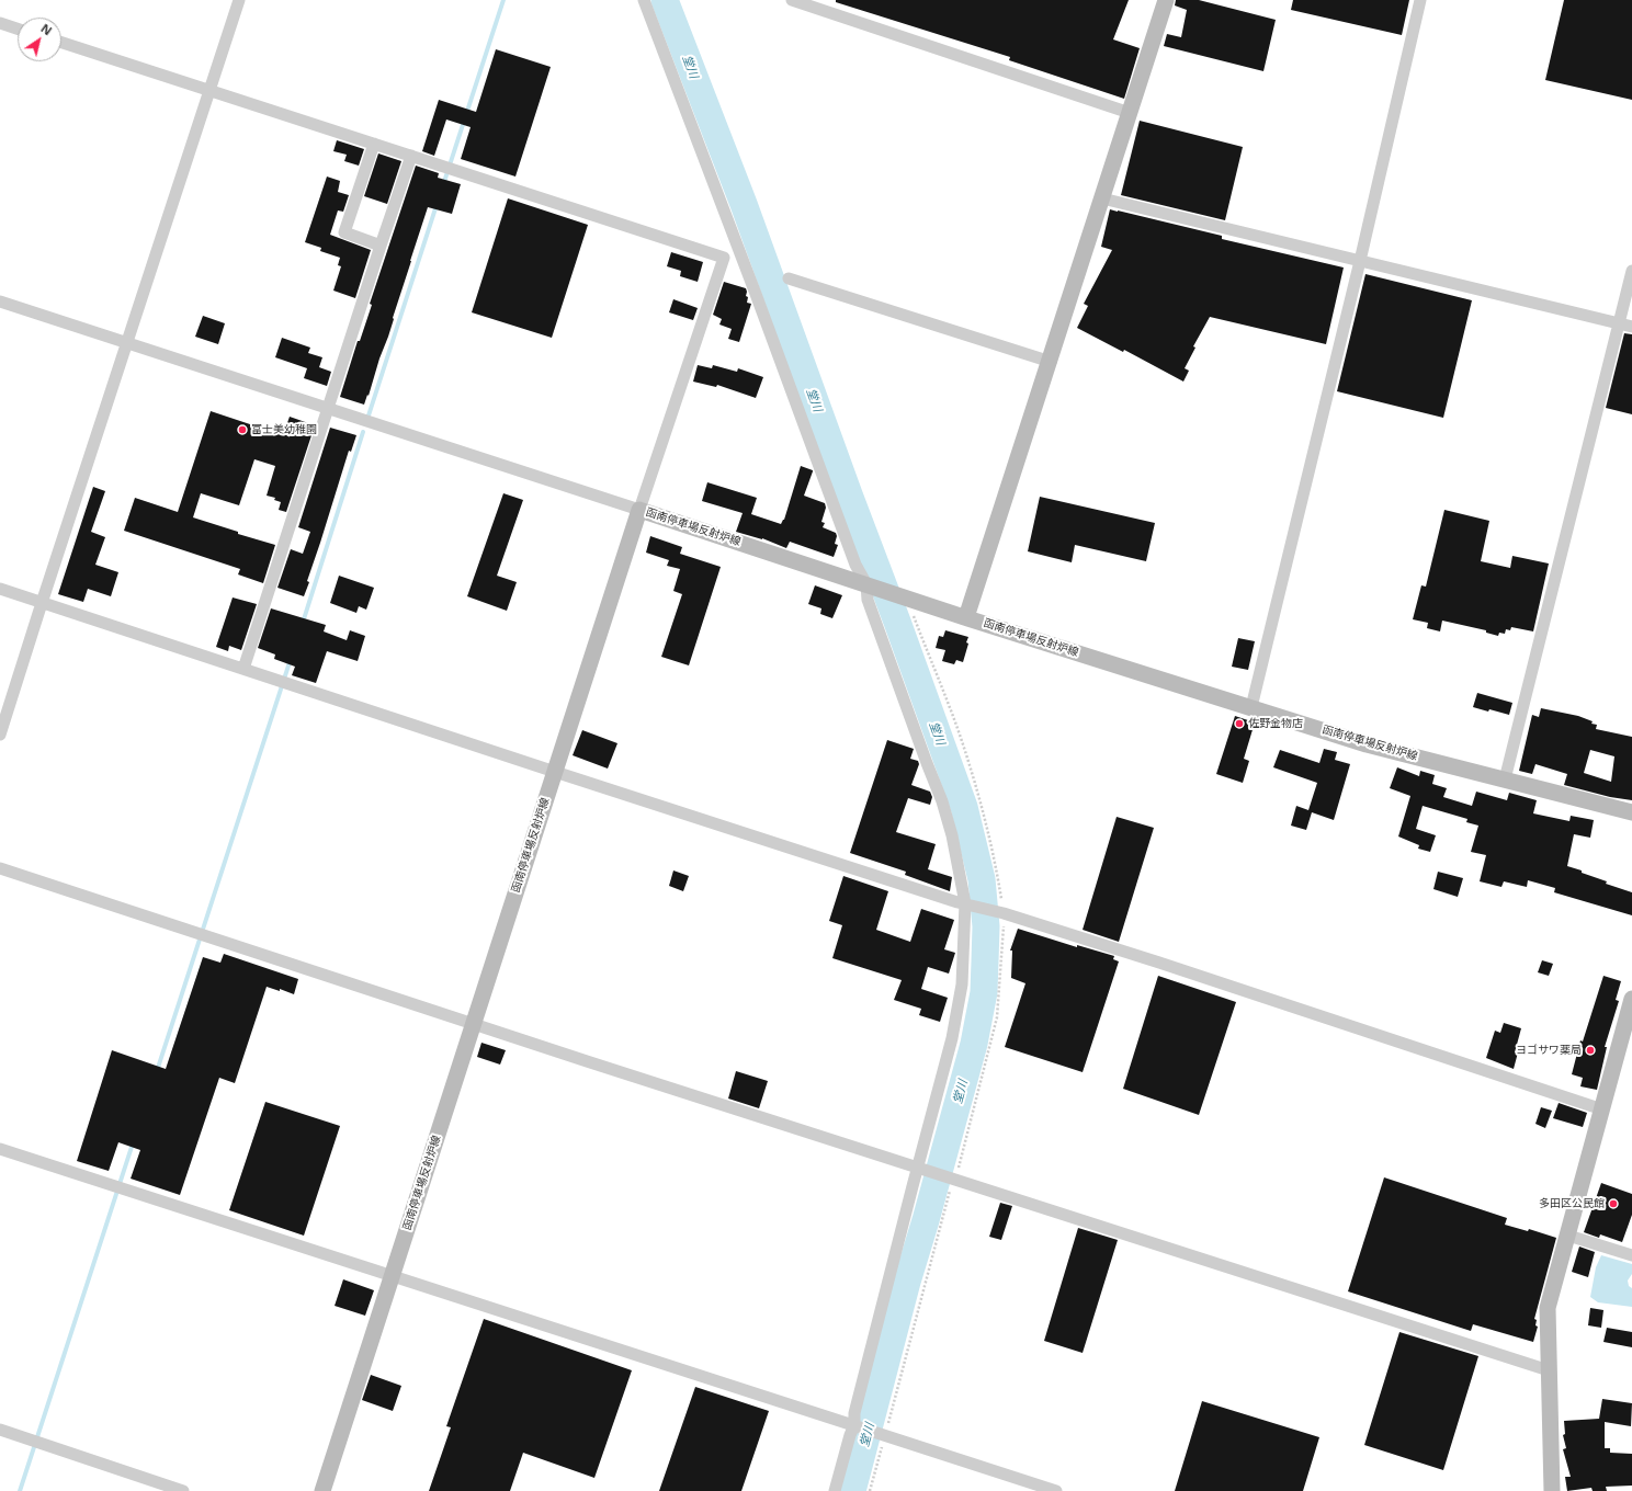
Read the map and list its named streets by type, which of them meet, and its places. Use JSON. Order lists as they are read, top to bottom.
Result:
{
  "streets": {
    "main road": ["函南停車場反射炉線"]
  },
  "water": ["堂川"],
  "places": [
    "富士美幼稚園",
    "佐野金物店",
    "ヨゴサワ薬局",
    "多田区公民館"
  ],
  "north": "top right"
}
